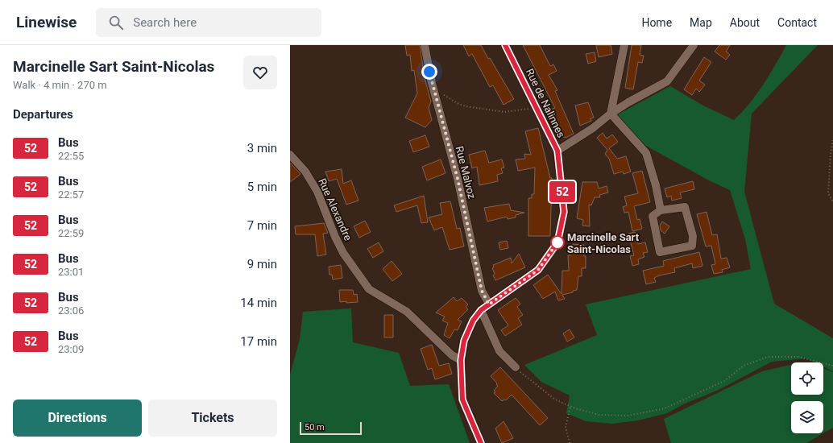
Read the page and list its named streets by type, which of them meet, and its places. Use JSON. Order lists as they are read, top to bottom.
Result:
{
  "streets": {
    "street": ["Rue de Nalinnes", "Rue Malvoz", "Rue Alexandre"]
  },
  "crossings": [
    ["Rue de Nalinnes", "Rue Malvoz"],
    ["Rue de Nalinnes", "Rue Alexandre"]
  ],
  "places": ["Marcinelle Sart Saint-Nicolas"],
  "lines": ["bus line 52"],
  "scale_bar": "50 m",
  "page": {
    "header": "Linewise",
    "search": "Search here",
    "nav": [
      "Home",
      "Map",
      "About",
      "Contact"
    ],
    "heading": [
      ["Marcinelle Sart Saint-Nicolas", "Walk · 4 min · 270 m"],
      "Departures"
    ],
    "on_map": "52",
    "list": [
      {
        "mark": "52",
        "name": "Bus",
        "note": "22:55",
        "value": "3 min"
      },
      {
        "mark": "52",
        "name": "Bus",
        "note": "22:57",
        "value": "5 min"
      },
      {
        "mark": "52",
        "name": "Bus",
        "note": "22:59",
        "value": "7 min"
      },
      {
        "mark": "52",
        "name": "Bus",
        "note": "23:01",
        "value": "9 min"
      },
      {
        "mark": "52",
        "name": "Bus",
        "note": "23:06",
        "value": "14 min"
      },
      {
        "mark": "52",
        "name": "Bus",
        "note": "23:09",
        "value": "17 min"
      }
    ],
    "buttons": ["Directions", "Tickets"],
    "scale": "50 m"
  }
}
